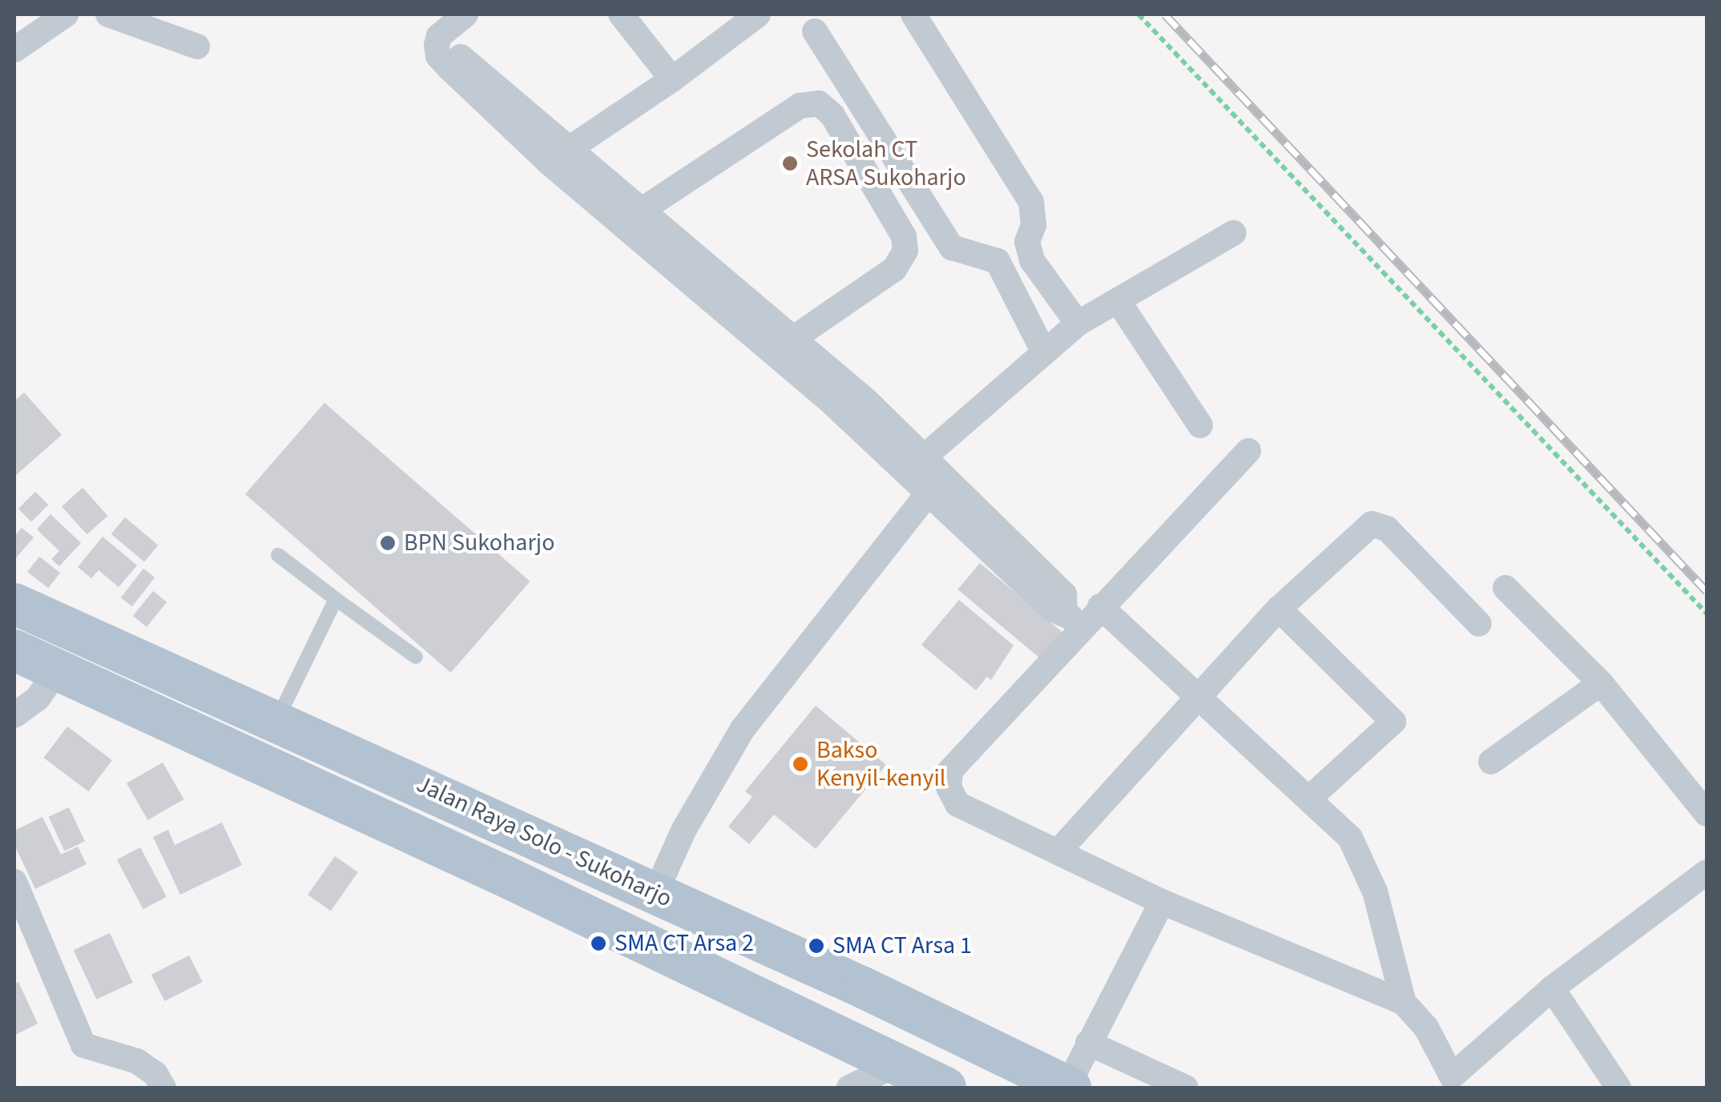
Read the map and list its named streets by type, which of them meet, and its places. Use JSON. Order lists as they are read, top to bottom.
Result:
{
  "streets": {
    "main road": ["Jalan Raya Solo - Sukoharjo"]
  },
  "places": [
    "Sekolah CT ARSA Sukoharjo",
    "BPN Sukoharjo",
    "Bakso Kenyil-kenyil",
    "SMA CT Arsa 2",
    "SMA CT Arsa 1"
  ]
}
